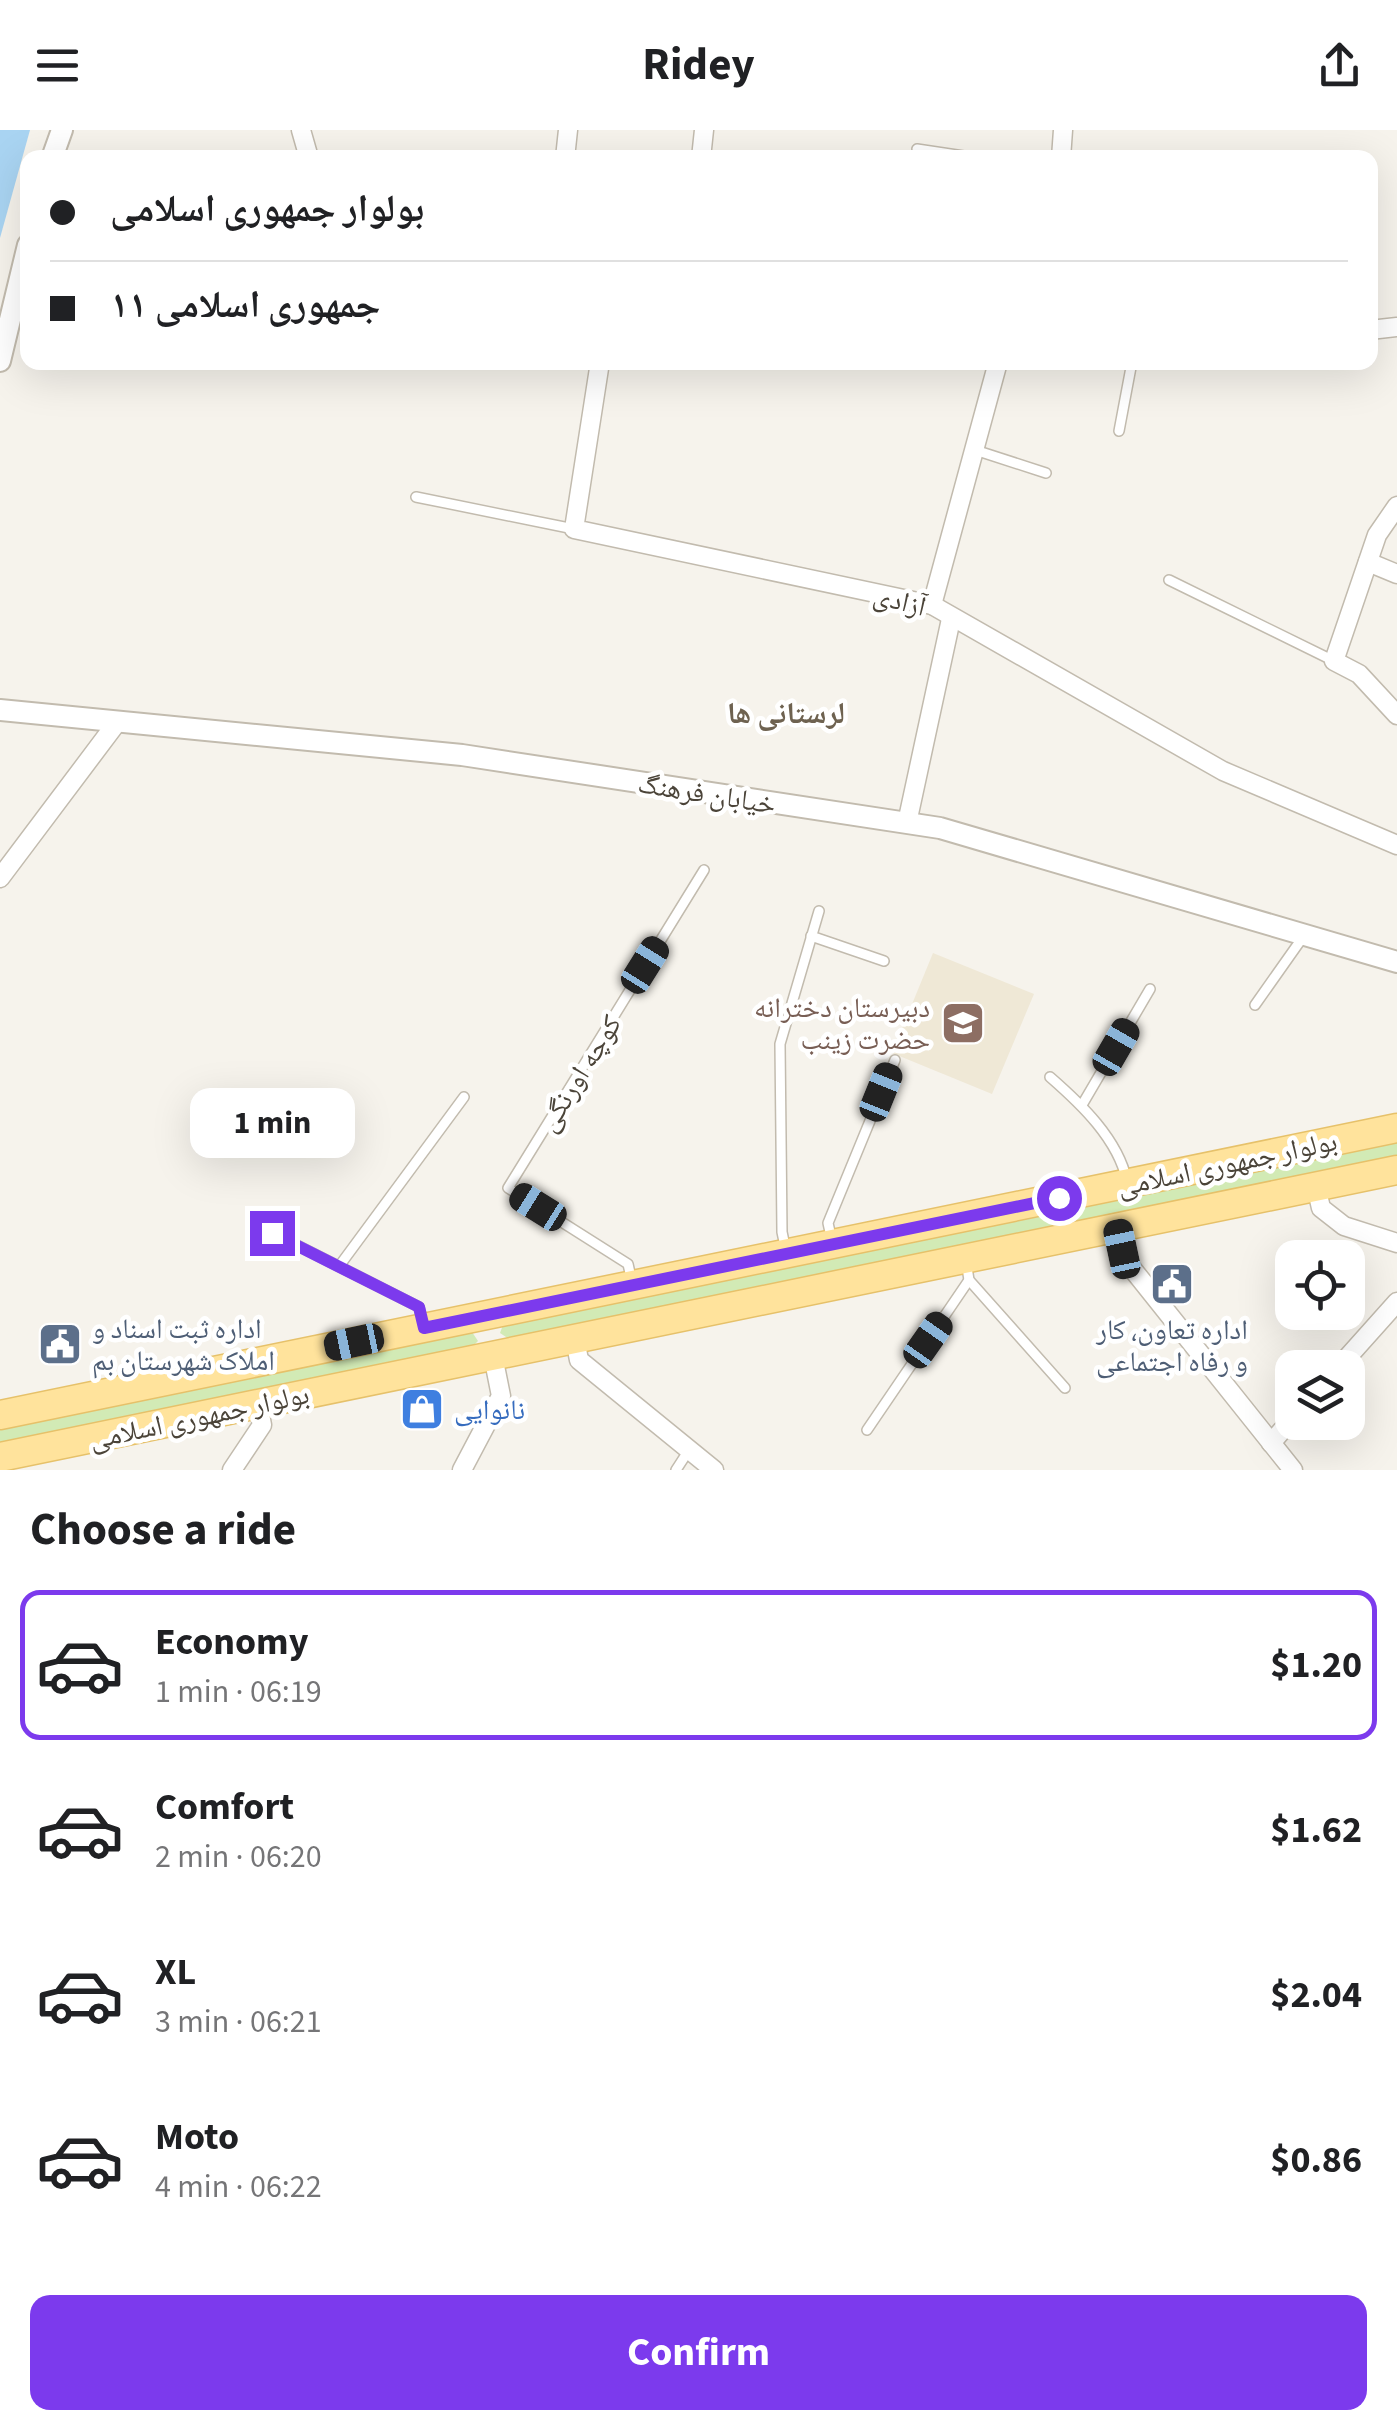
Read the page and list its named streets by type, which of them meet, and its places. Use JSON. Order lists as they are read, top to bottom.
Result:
{
  "streets": {
    "main road": ["بولوار جمهوری اسلامی"],
    "street": ["آزادی", "خیابان فرهنگ"],
    "lane": ["کوچه اورنگی"]
  },
  "crossings": [
    ["کوچه اورنگی", "بولوار جمهوری اسلامی"]
  ],
  "districts": ["لرستانی ها"],
  "places": {
    "school or university": ["دبیرستان دخترانه حضرت زینب"],
    "public building": ["اداره تعاون، کار و رفاه اجتماعی", "اداره ثبت اسناد و املاک شهرستان بم"],
    "shop": ["نانوایی"]
  },
  "page": {
    "header": "Ridey",
    "banner": ["بولوار جمهوری اسلامی", "جمهوری اسلامی ۱۱"],
    "bubble": "1 min",
    "heading": "Choose a ride",
    "list": [
      {
        "name": "Economy",
        "note": "1 min · 06:19",
        "value": "$1.20"
      },
      {
        "name": "Comfort",
        "note": "2 min · 06:20",
        "value": "$1.62"
      },
      {
        "name": "XL",
        "note": "3 min · 06:21",
        "value": "$2.04"
      },
      {
        "name": "Moto",
        "note": "4 min · 06:22",
        "value": "$0.86"
      }
    ],
    "buttons": "Confirm"
  }
}
